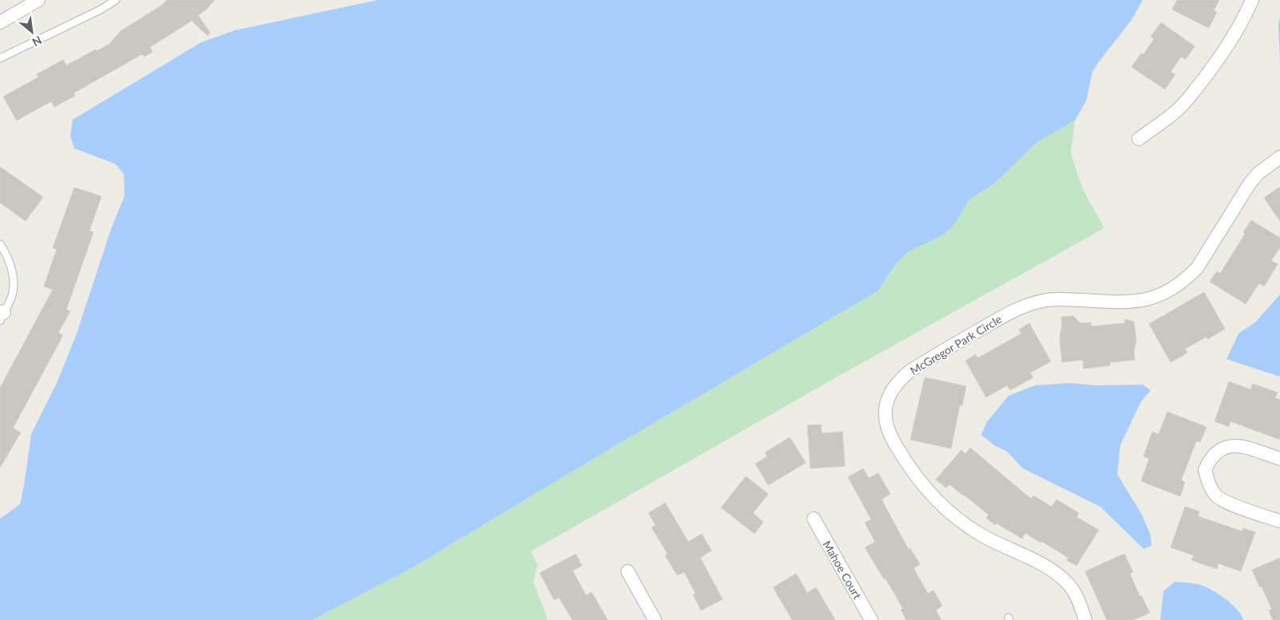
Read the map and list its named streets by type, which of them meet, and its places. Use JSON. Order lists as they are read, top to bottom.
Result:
{
  "streets": {
    "street": ["McGregor Park Circle", "Mahoe Court"]
  },
  "north": "bottom right"
}
